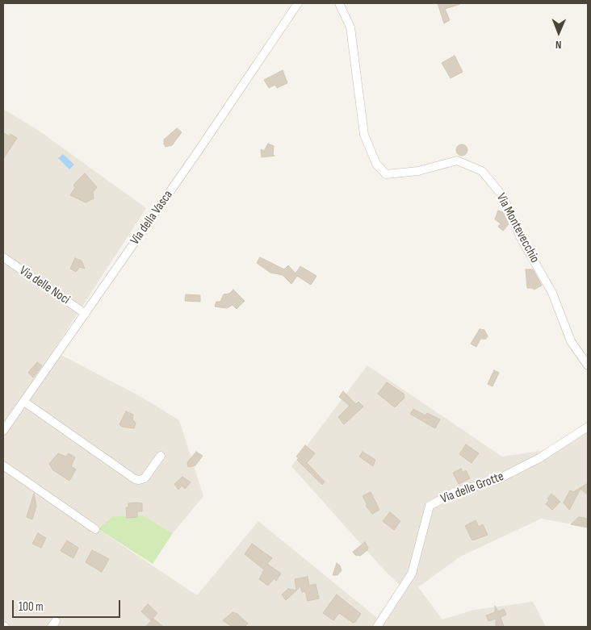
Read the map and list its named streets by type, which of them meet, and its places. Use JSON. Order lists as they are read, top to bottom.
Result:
{
  "streets": {
    "street": [
      "Via della Vasca",
      "Via Montevecchio",
      "Via delle Noci",
      "Via delle Grotte"
    ]
  },
  "crossings": [
    ["Via della Vasca", "Via delle Noci"]
  ],
  "scale_bar": "100 m",
  "north": "bottom"
}
